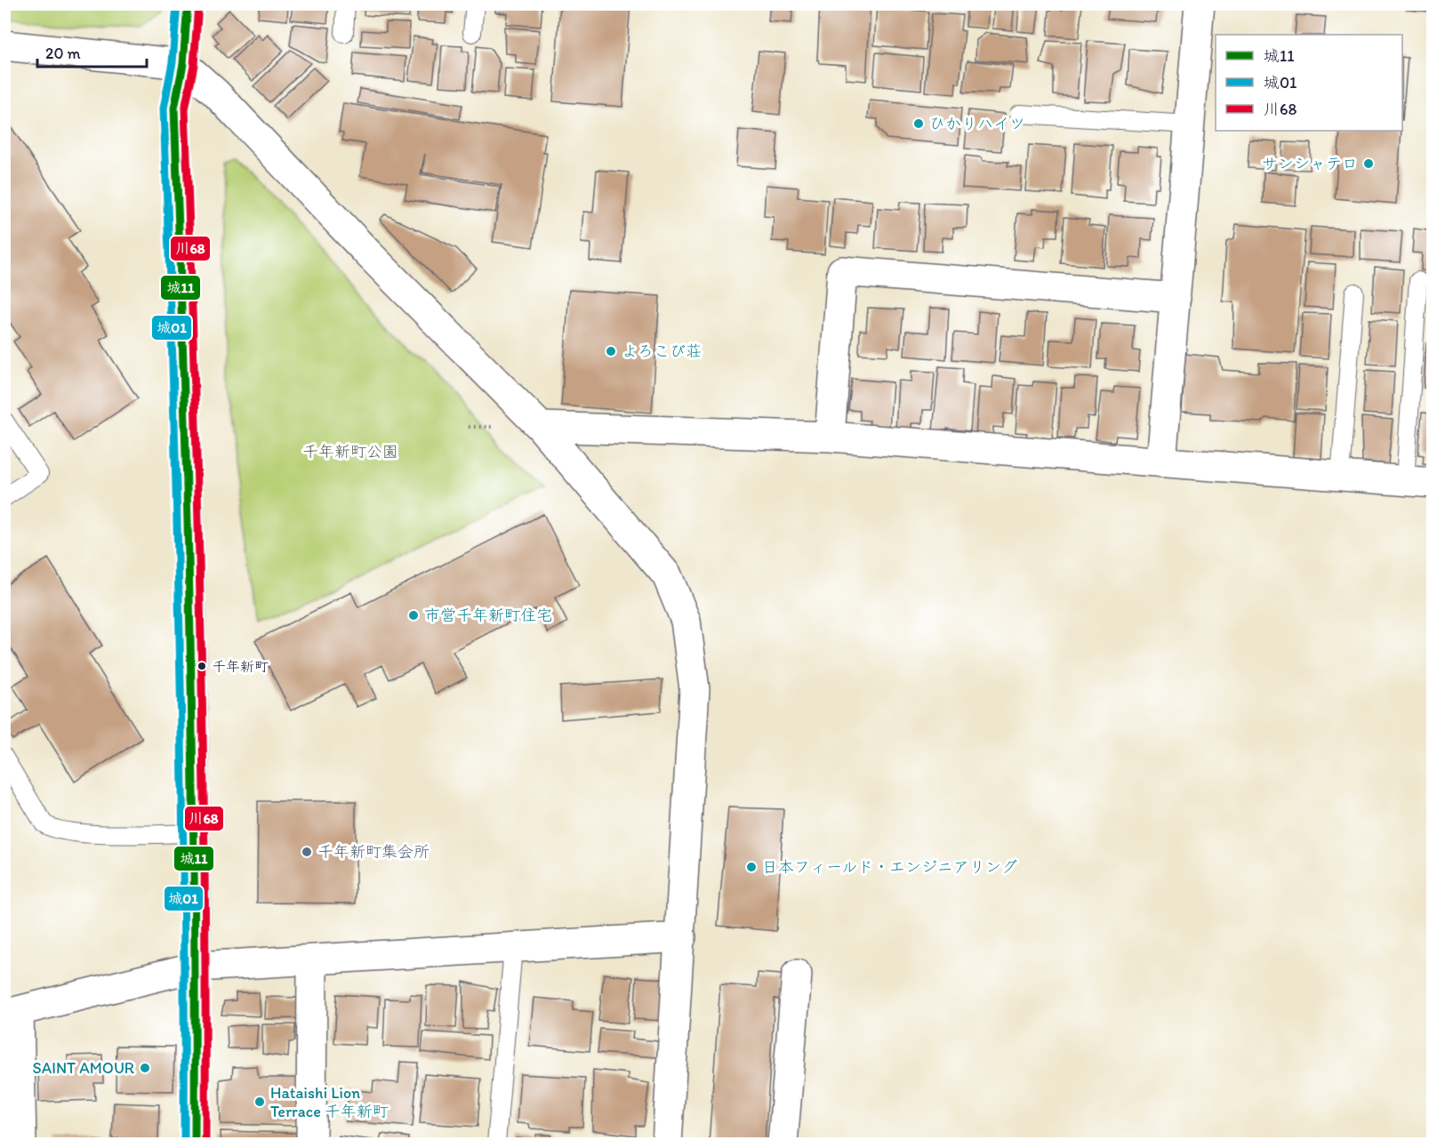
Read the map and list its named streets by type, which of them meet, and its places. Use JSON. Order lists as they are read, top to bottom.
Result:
{
  "parks": ["千年新町公園"],
  "places": [
    "ひかりハイツ",
    "サンシャテロ",
    "よろこび荘",
    "市営千年新町住宅",
    "千年新町",
    "千年新町集会所",
    "日本フィールド・エンジニアリング",
    "SAINT AMOUR",
    "Hataishi Lion Terrace 千年新町"
  ],
  "lines": ["transit line 城11", "transit line 城01", "transit line 川68"],
  "legend": ["城11", "城01", "川68"],
  "scale_bar": "20 m"
}
